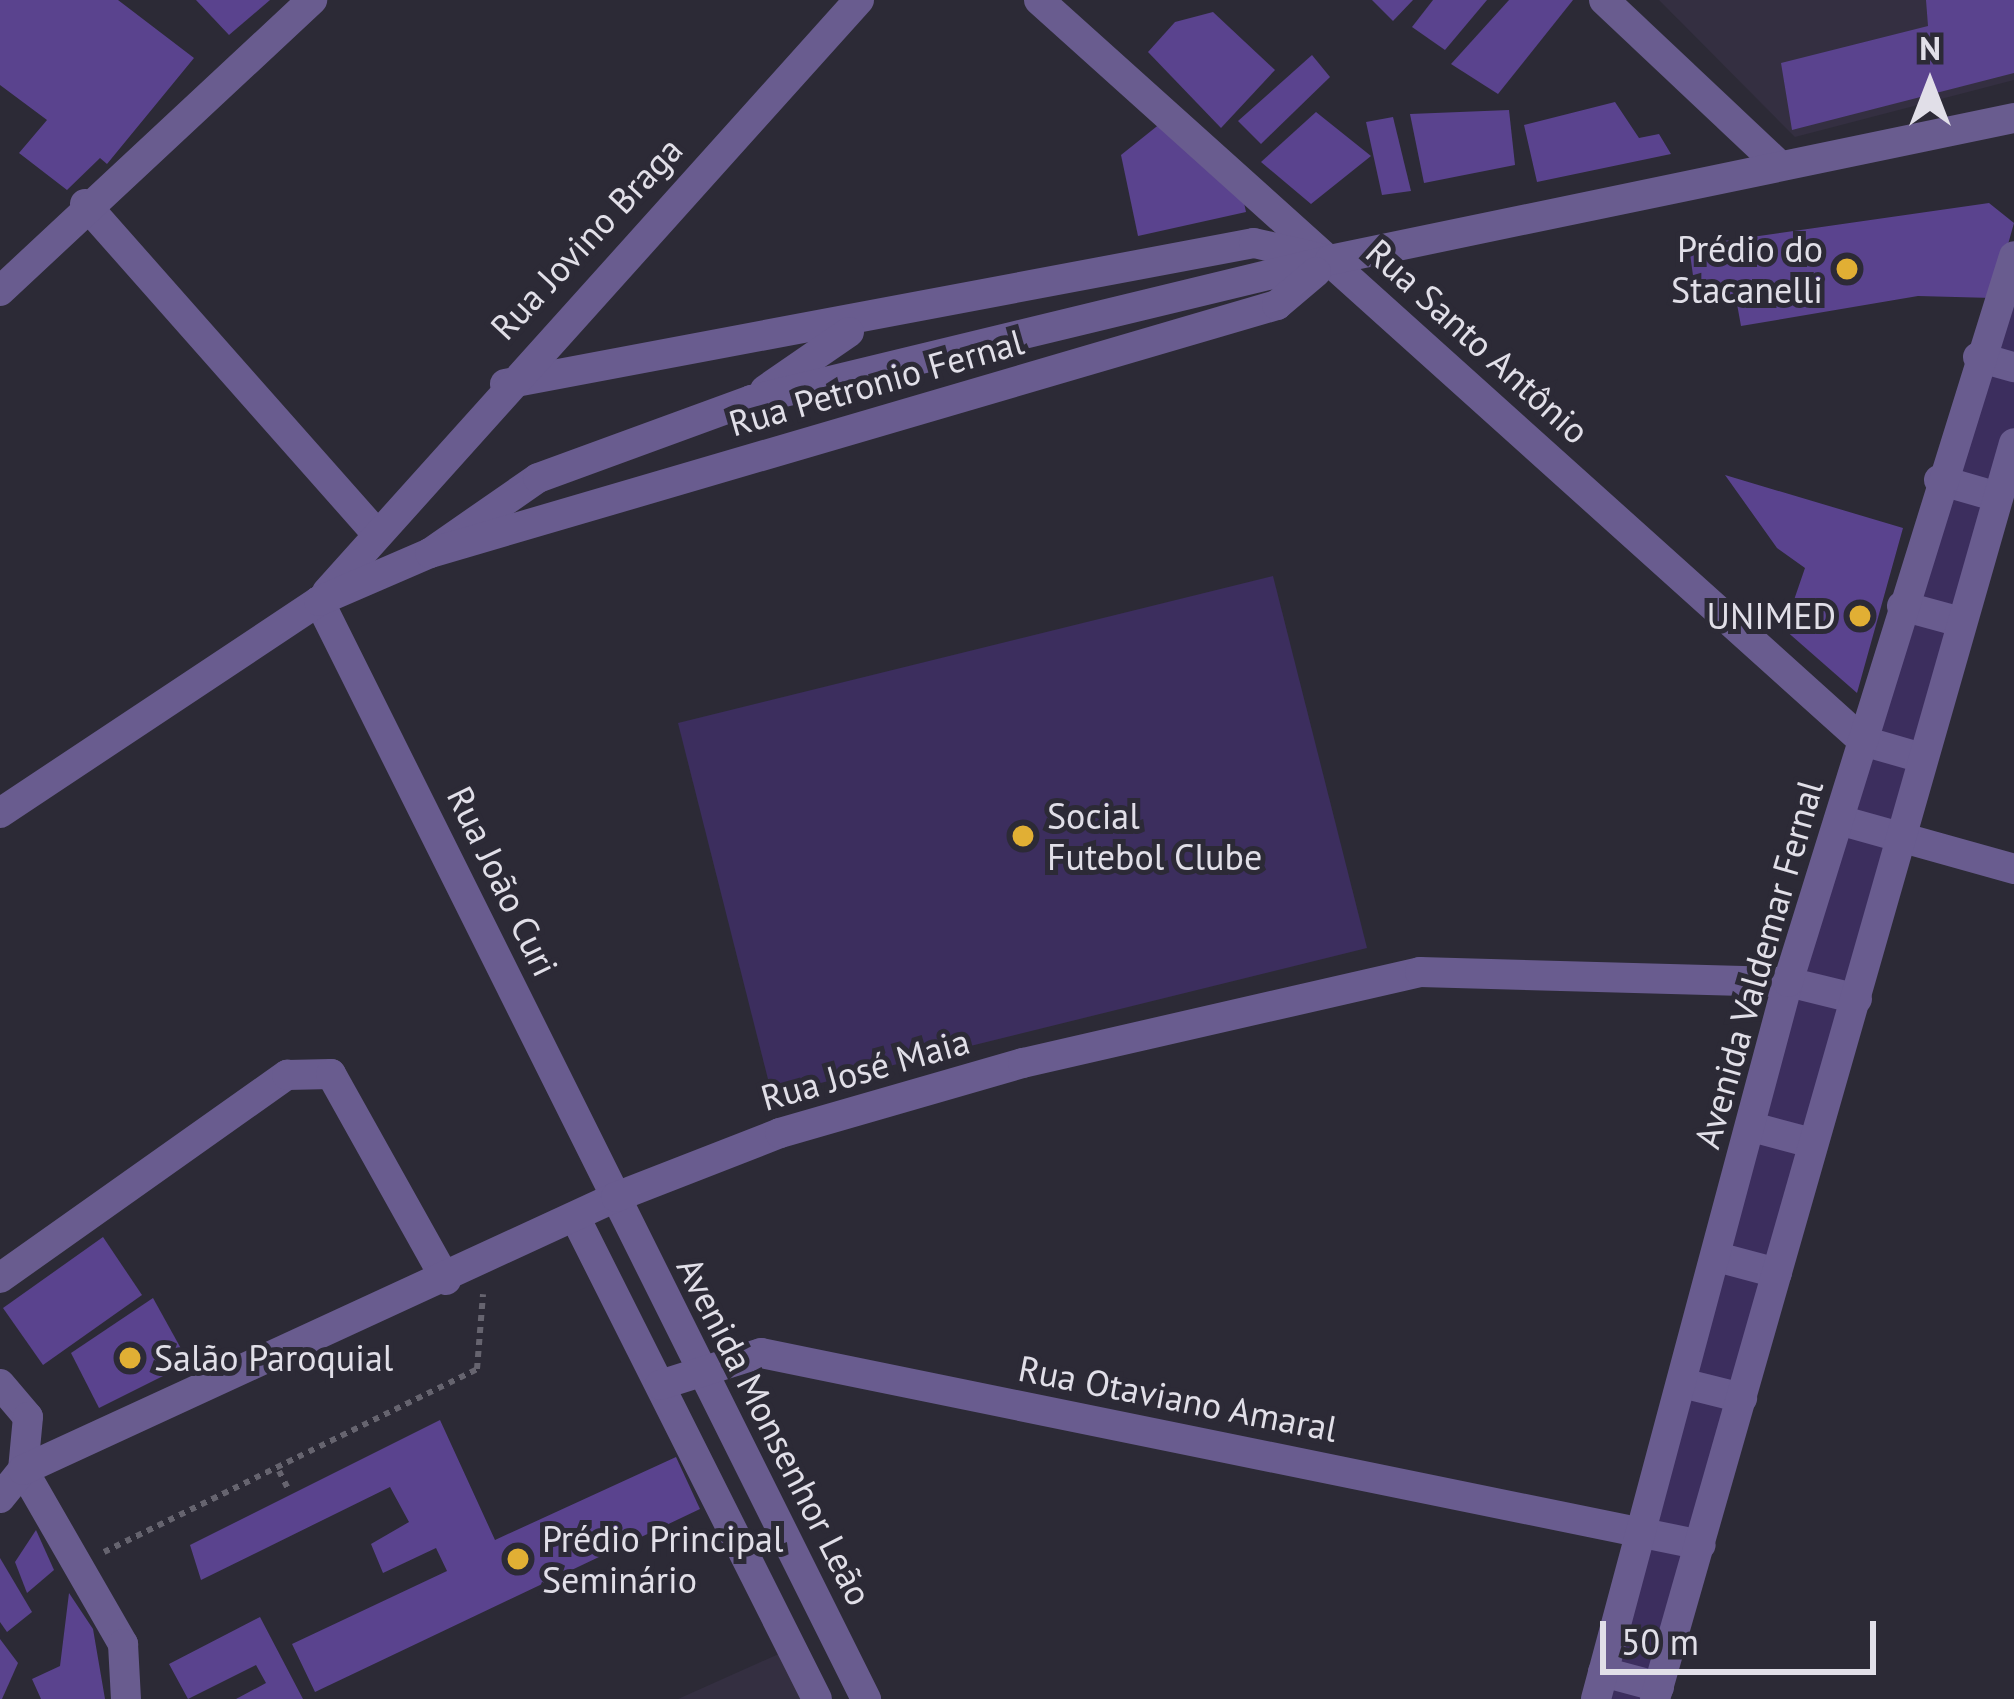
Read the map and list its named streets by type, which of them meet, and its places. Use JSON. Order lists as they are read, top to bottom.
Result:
{
  "streets": {
    "street": [
      "Rua Jovino Braga",
      "Rua Santo Antônio",
      "Rua Petronio Fernal",
      "Rua João Curi",
      "Avenida Valdemar Fernal",
      "Rua José Maia",
      "Rua Otaviano Amaral",
      "Avenida Monsenhor Leão"
    ]
  },
  "crossings": [
    ["Rua Jovino Braga", "Rua Petronio Fernal"],
    ["Rua Santo Antônio", "Rua Petronio Fernal"],
    ["Rua Santo Antônio", "Avenida Valdemar Fernal"],
    ["Rua Petronio Fernal", "Rua João Curi"],
    ["Rua João Curi", "Rua José Maia"],
    ["Rua João Curi", "Avenida Monsenhor Leão"],
    ["Avenida Valdemar Fernal", "Rua José Maia"],
    ["Avenida Valdemar Fernal", "Rua Otaviano Amaral"],
    ["Rua José Maia", "Avenida Monsenhor Leão"],
    ["Rua Otaviano Amaral", "Avenida Monsenhor Leão"]
  ],
  "places": [
    "Prédio do Stacanelli",
    "UNIMED",
    "Social Futebol Clube",
    "Salão Paroquial",
    "Prédio Principal Seminário"
  ],
  "scale_bar": "50 m",
  "north": "top"
}
